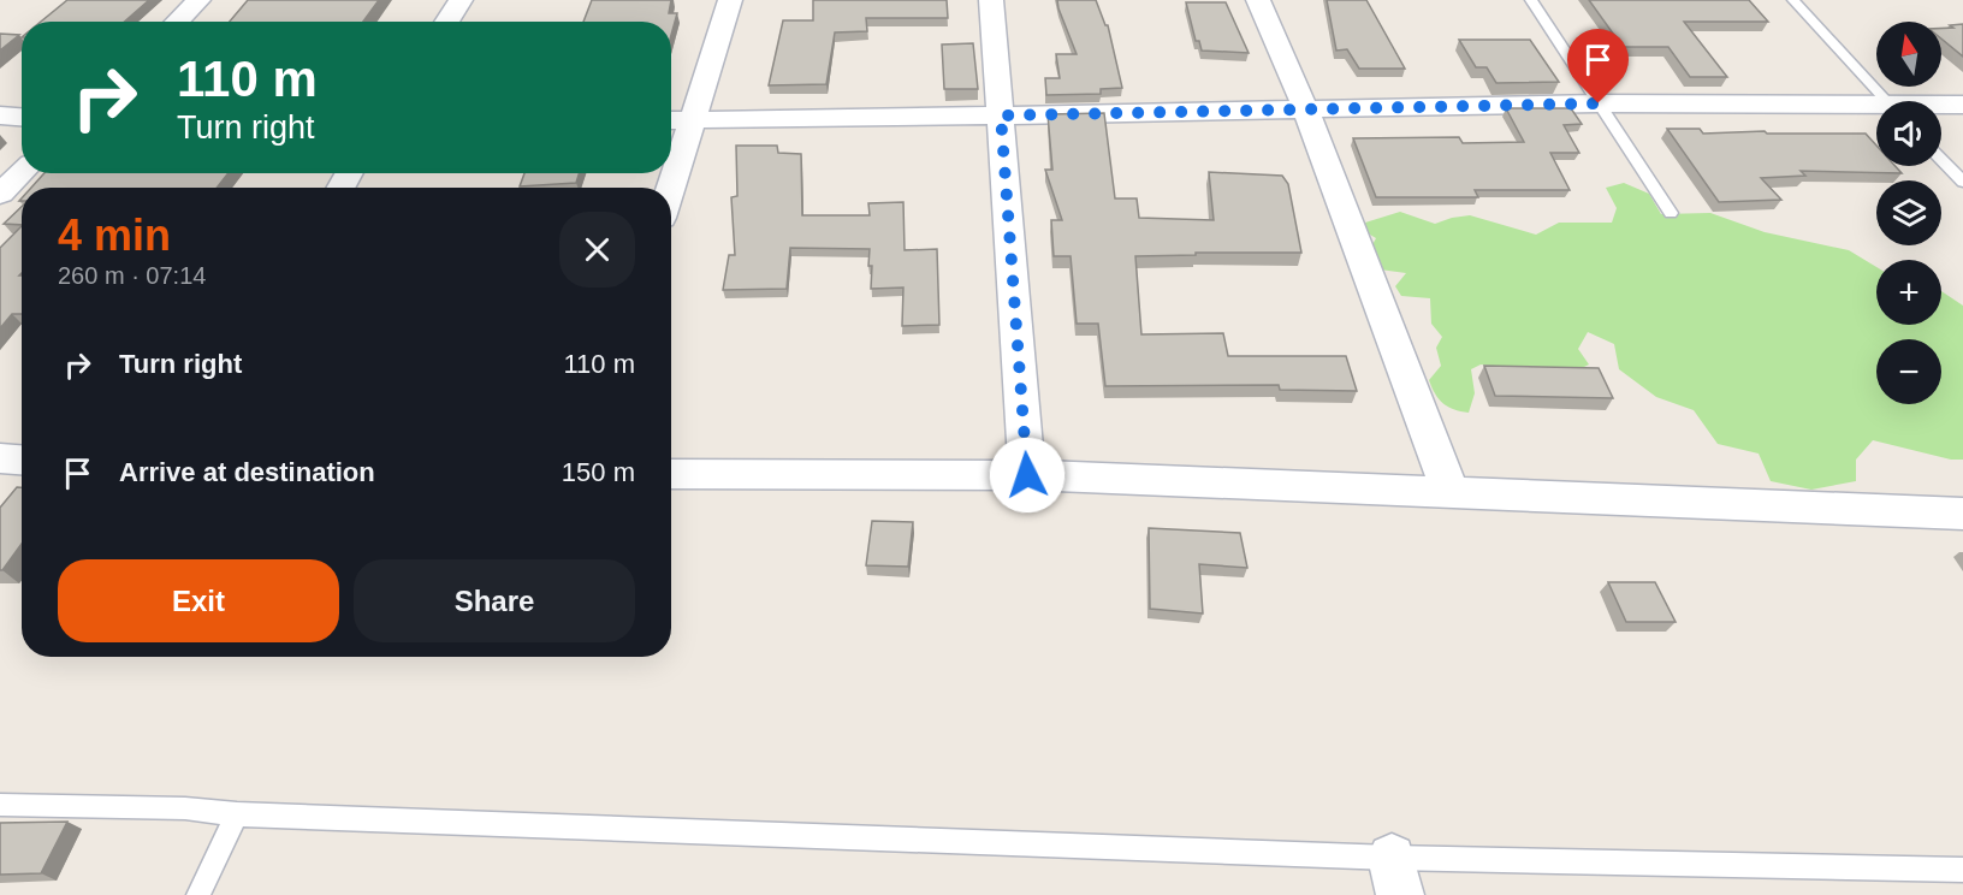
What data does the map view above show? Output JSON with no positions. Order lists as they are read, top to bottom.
{
  "north": "top",
  "page": {
    "map_buttons": ["+", "−"],
    "turn": ["110 m", "Turn right"],
    "heading": ["4 min", "260 m · 07:14"],
    "list": [
      {
        "name": "Turn right",
        "value": "110 m"
      },
      {
        "name": "Arrive at destination",
        "value": "150 m"
      }
    ],
    "buttons": ["Exit", "Share"]
  }
}
